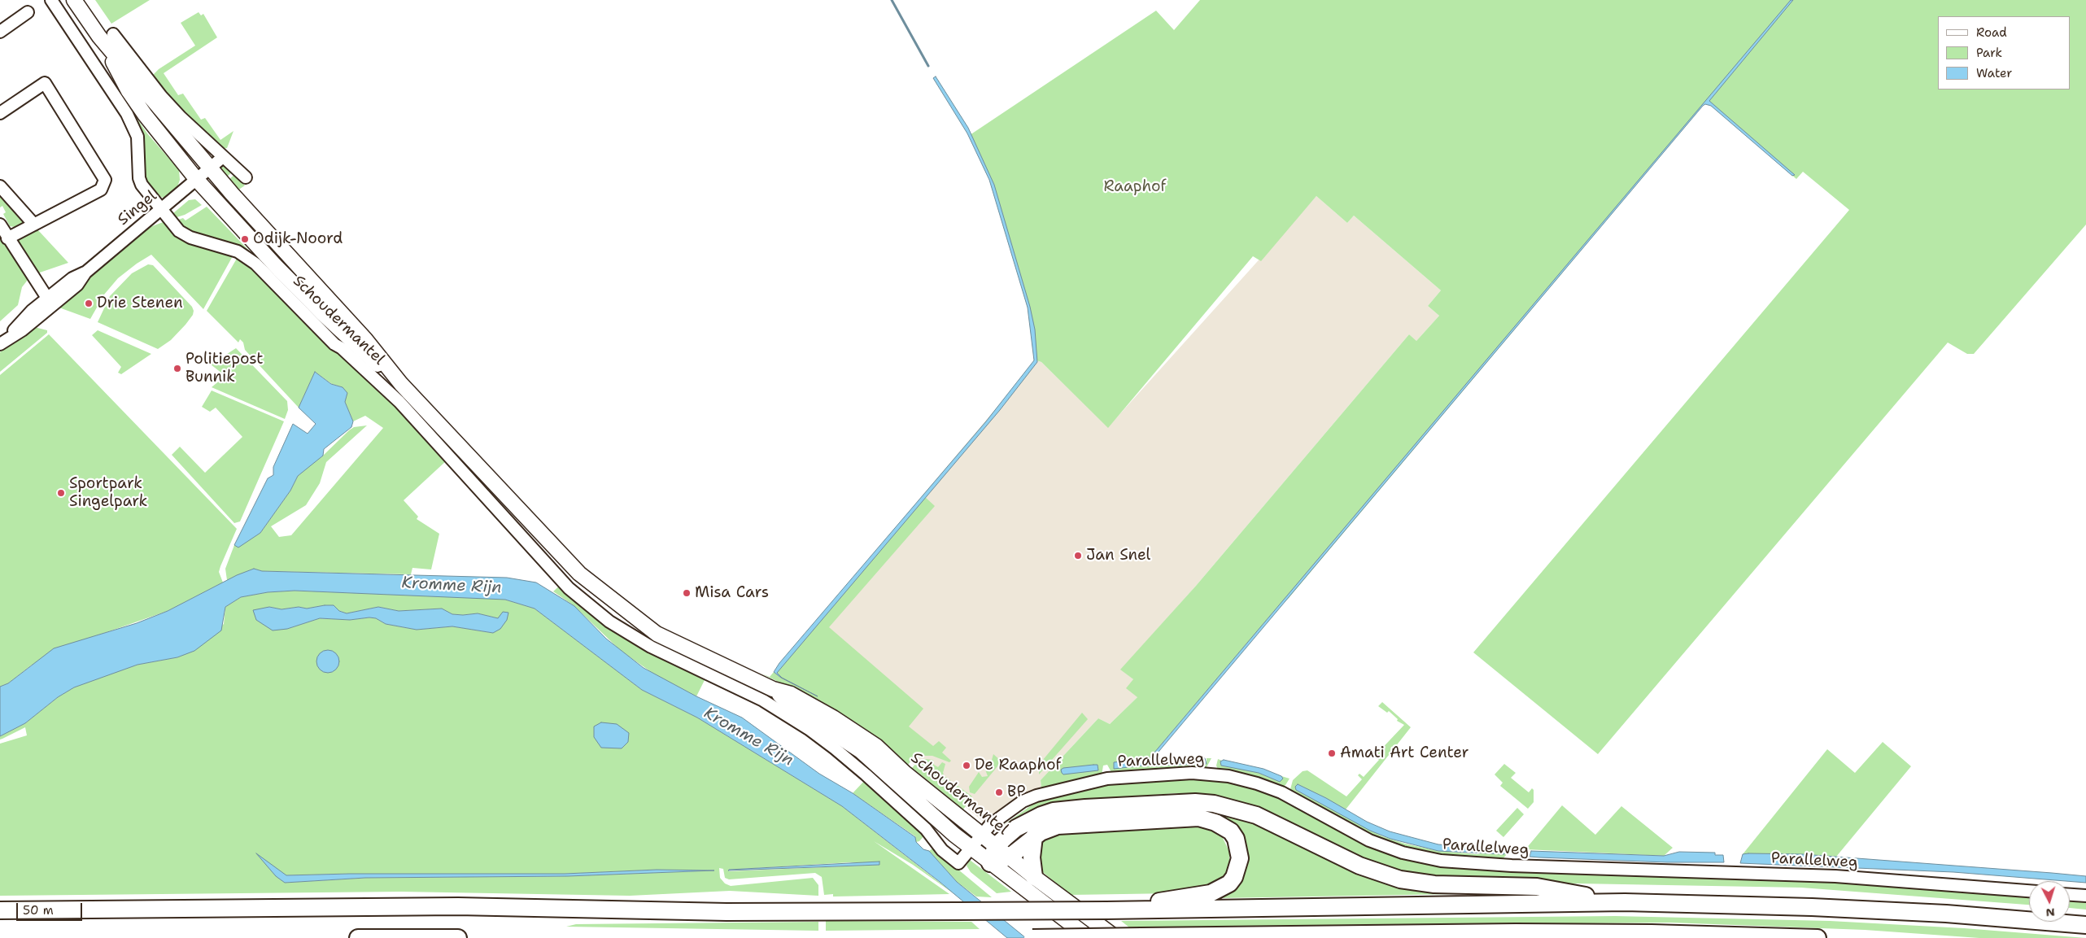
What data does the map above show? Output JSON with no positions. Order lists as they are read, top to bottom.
{
  "streets": {
    "main road": ["Schoudermantel"],
    "street": ["Singel", "Parallelweg"]
  },
  "crossings": [
    ["Singel", "Schoudermantel"],
    ["Schoudermantel", "Parallelweg"]
  ],
  "water": ["Kromme Rijn"],
  "parks": ["Raaphof"],
  "places": [
    "Odijk-Noord",
    "Drie Stenen",
    "Politiepost Bunnik",
    "Sportpark Singelpark",
    "Jan Snel",
    "Misa Cars",
    "Amati Art Center",
    "De Raaphof",
    "BP"
  ],
  "legend": ["Road", "Park", "Water"],
  "scale_bar": "50 m",
  "north": "bottom"
}
